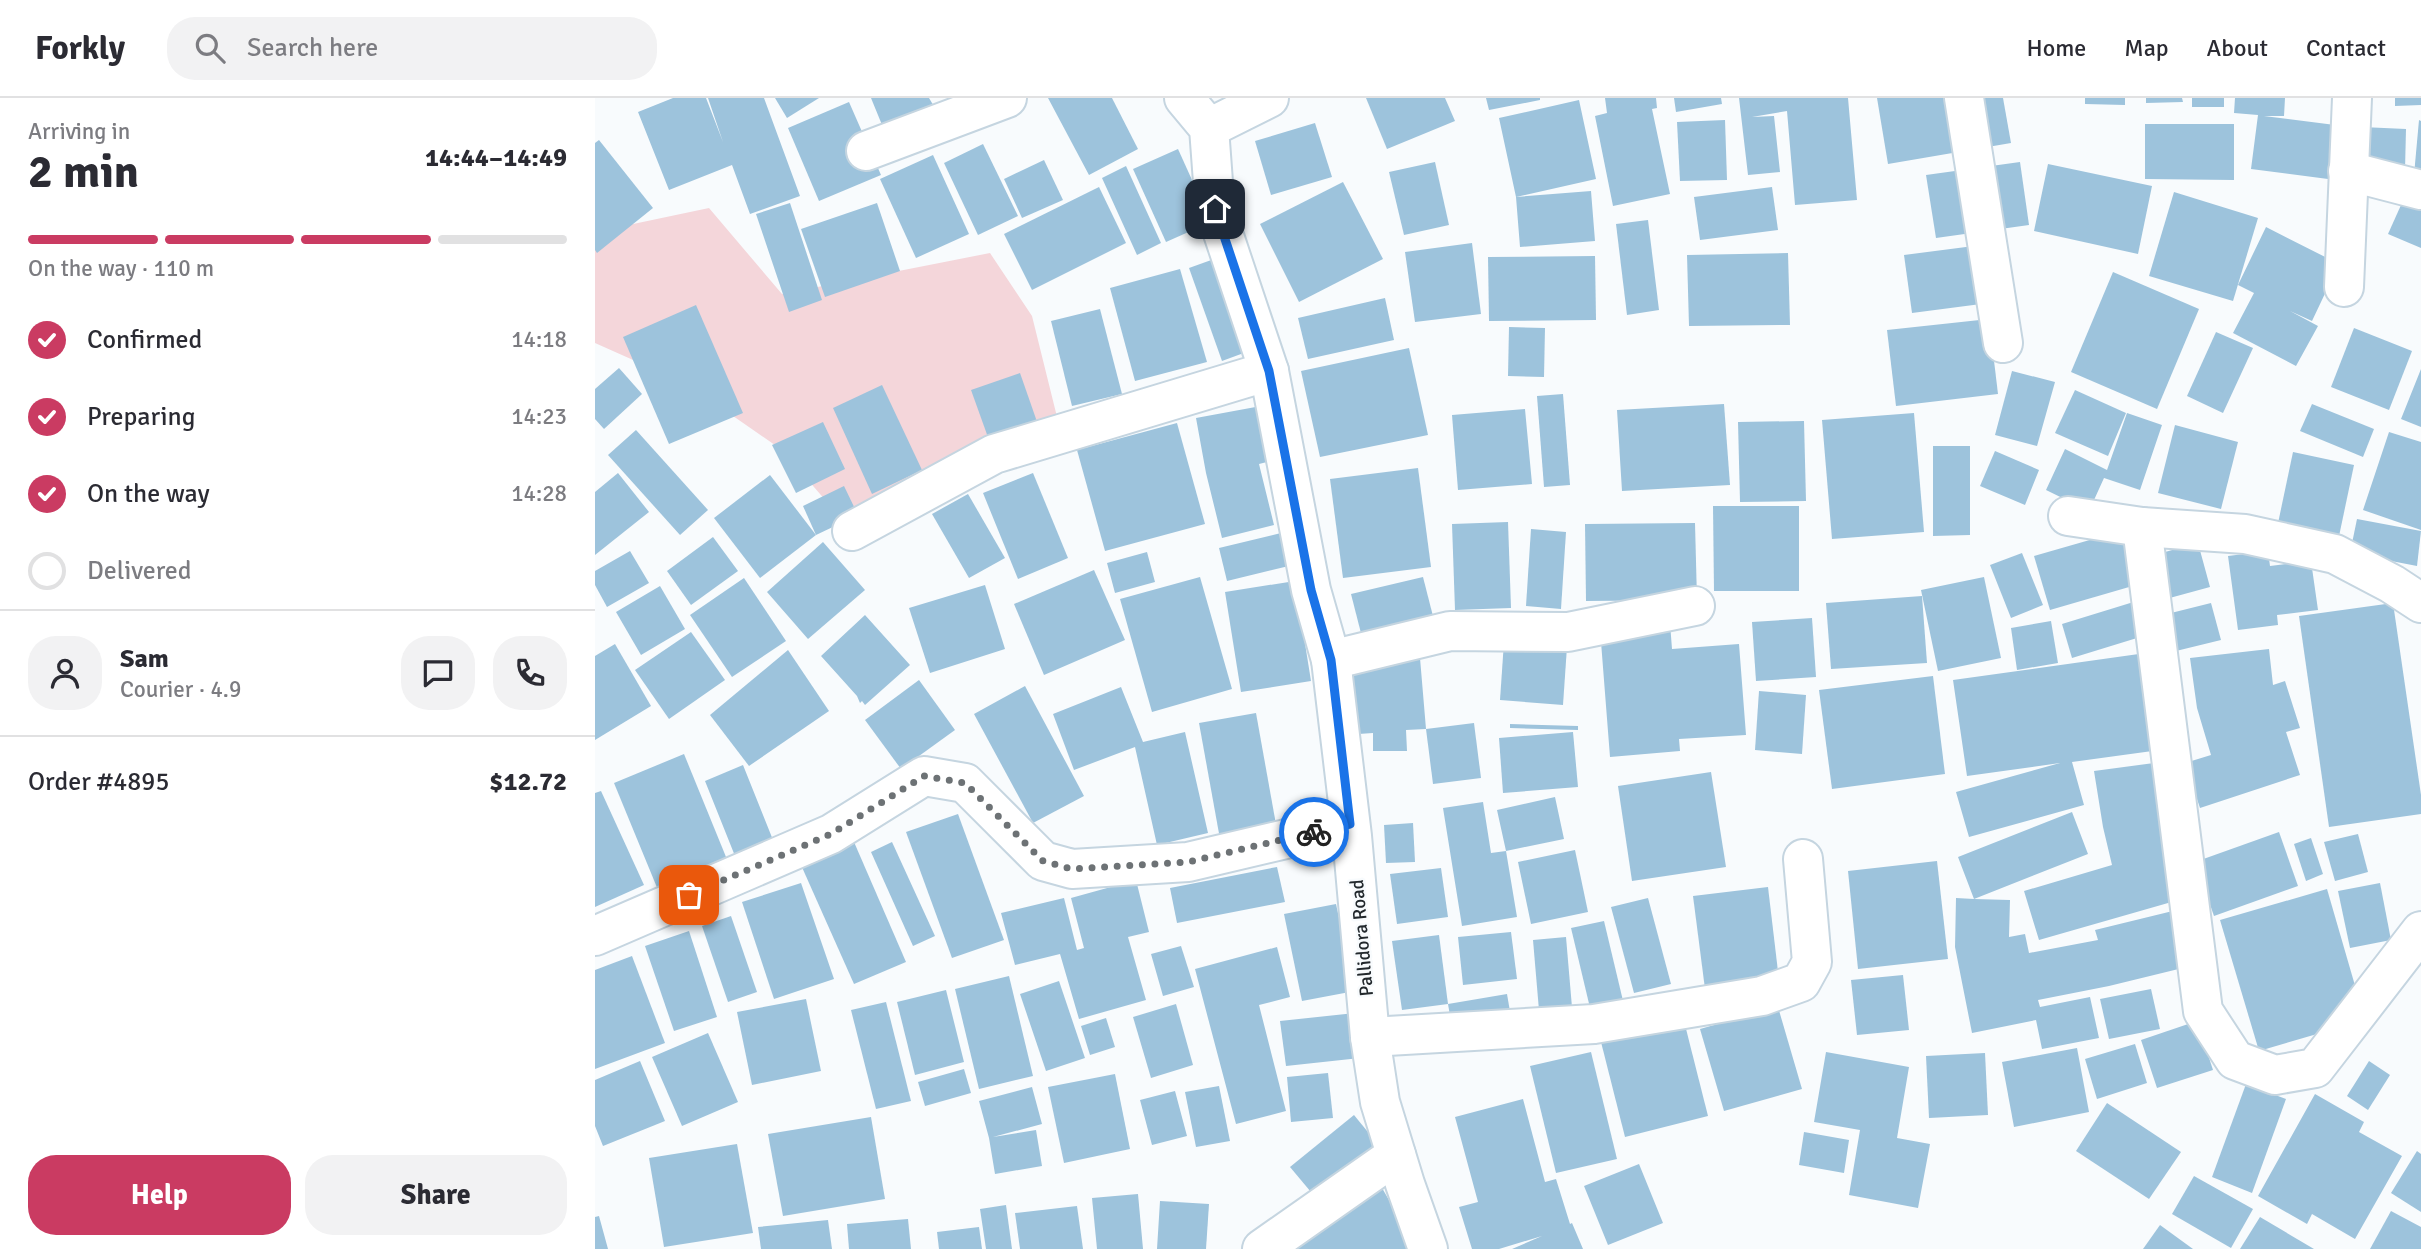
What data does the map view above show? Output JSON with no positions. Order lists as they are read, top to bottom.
{
  "streets": {
    "street": ["Pallidora Road"]
  },
  "page": {
    "header": "Forkly",
    "search": "Search here",
    "nav": [
      "Home",
      "Map",
      "About",
      "Contact"
    ],
    "heading": ["2 min", "Arriving in", "14:44–14:49"],
    "panel": [
      "Sam",
      "Courier · 4.9",
      "Order #4895",
      "$12.72"
    ],
    "bar": "On the way · 110 m",
    "list": [
      ["Confirmed", "14:18"],
      ["Preparing", "14:23"],
      ["On the way", "14:28"],
      "Delivered"
    ],
    "buttons": ["Help", "Share"]
  }
}
